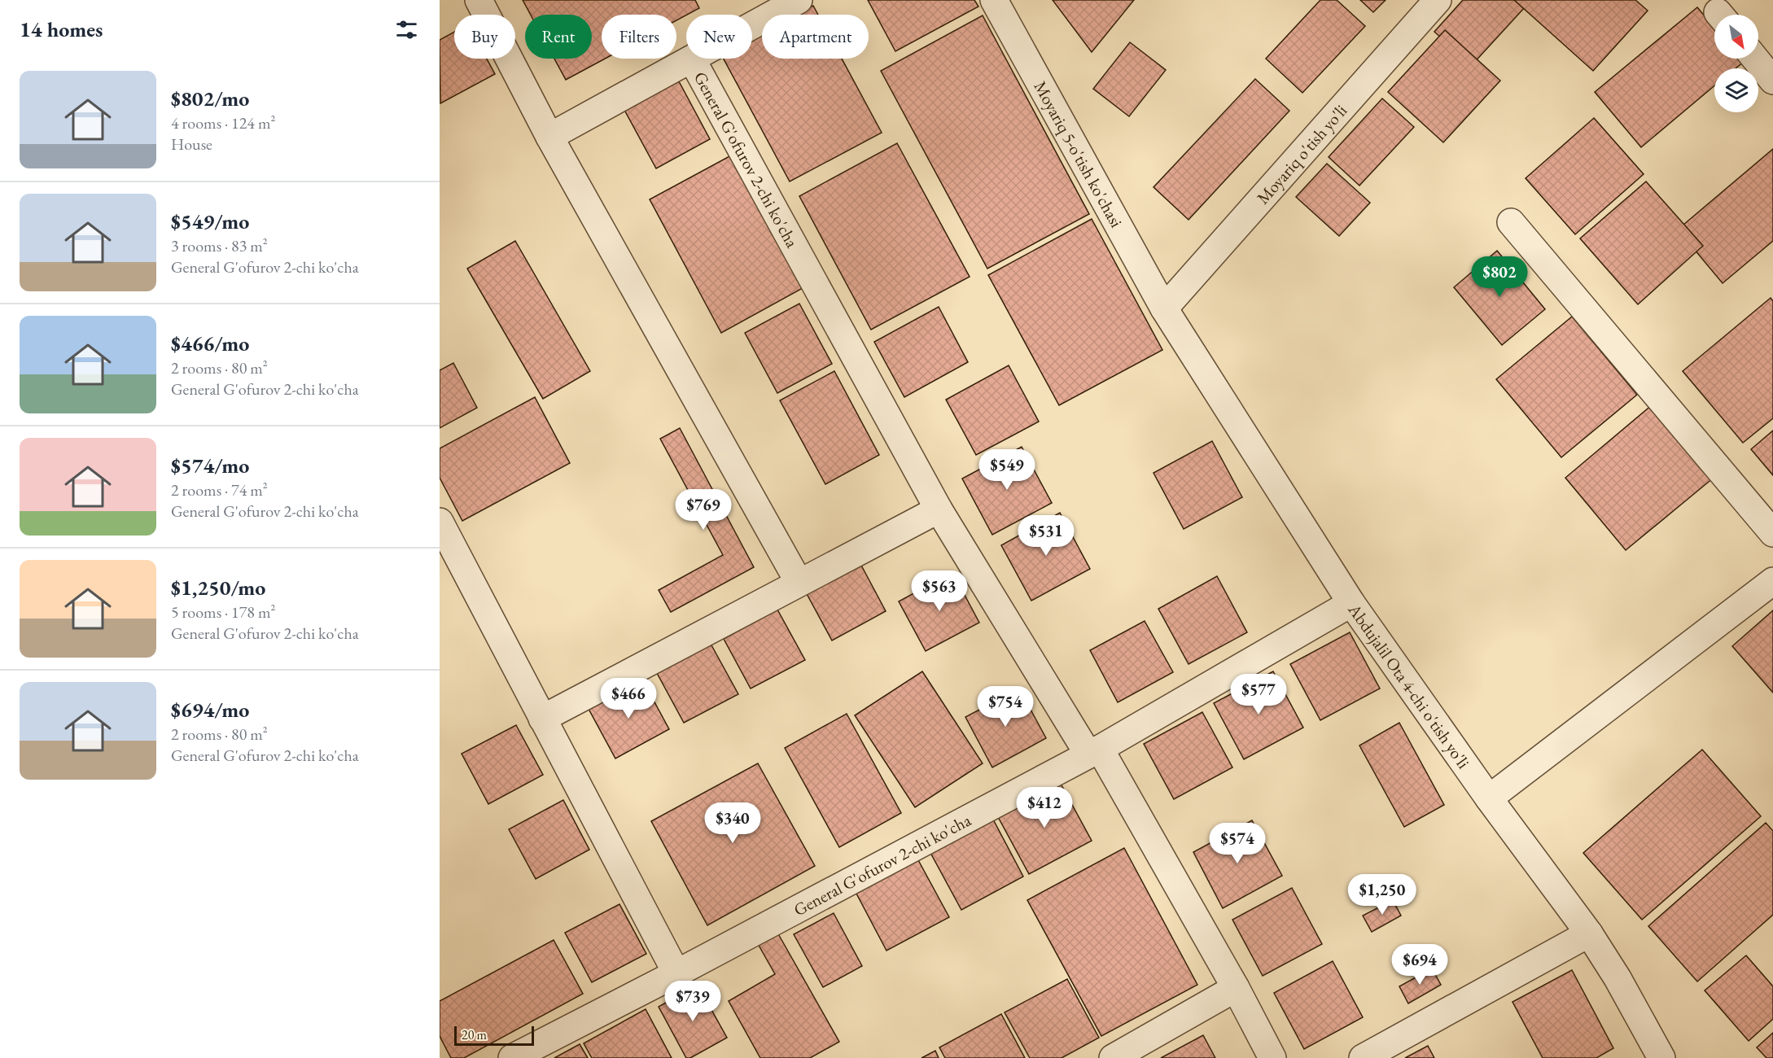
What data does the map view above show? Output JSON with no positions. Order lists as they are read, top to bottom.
{
  "streets": {
    "street": [
      "Moyariq 5-o'tish ko'chasi",
      "Moyariq o'tish yo'li",
      "General G'ofurov 2-chi ko'cha",
      "Abdujalil Ota 4-chi o'tish yo'li"
    ]
  },
  "crossings": [
    ["Moyariq 5-o'tish ko'chasi", "Moyariq o'tish yo'li"],
    ["Moyariq 5-o'tish ko'chasi", "Abdujalil Ota 4-chi o'tish yo'li"],
    ["Moyariq o'tish yo'li", "Abdujalil Ota 4-chi o'tish yo'li"],
    ["General G'ofurov 2-chi ko'cha", "Abdujalil Ota 4-chi o'tish yo'li"]
  ],
  "scale_bar": "20 m",
  "north": "bottom right",
  "page": {
    "heading": "14 homes",
    "chip": [
      "Buy",
      "Rent",
      "Filters",
      "New",
      "Apartment"
    ],
    "list": [
      {
        "name": "$802/mo",
        "note": "4 rooms · 124 m² · House"
      },
      {
        "name": "$549/mo",
        "note": "3 rooms · 83 m² · General G'ofurov 2-chi ko'cha"
      },
      {
        "name": "$466/mo",
        "note": "2 rooms · 80 m² · General G'ofurov 2-chi ko'cha"
      },
      {
        "name": "$574/mo",
        "note": "2 rooms · 74 m² · General G'ofurov 2-chi ko'cha"
      },
      {
        "name": "$1,250/mo",
        "note": "5 rooms · 178 m² · General G'ofurov 2-chi ko'cha"
      },
      {
        "name": "$694/mo",
        "note": "2 rooms · 80 m² · General G'ofurov 2-chi ko'cha"
      }
    ],
    "price": [
      "$802",
      "$549",
      "$769",
      "$531",
      "$563",
      "$577",
      "$466",
      "$754",
      "$412",
      "$340",
      "$574",
      "$1,250",
      "$694",
      "$739"
    ],
    "scale": "20 m"
  }
}
